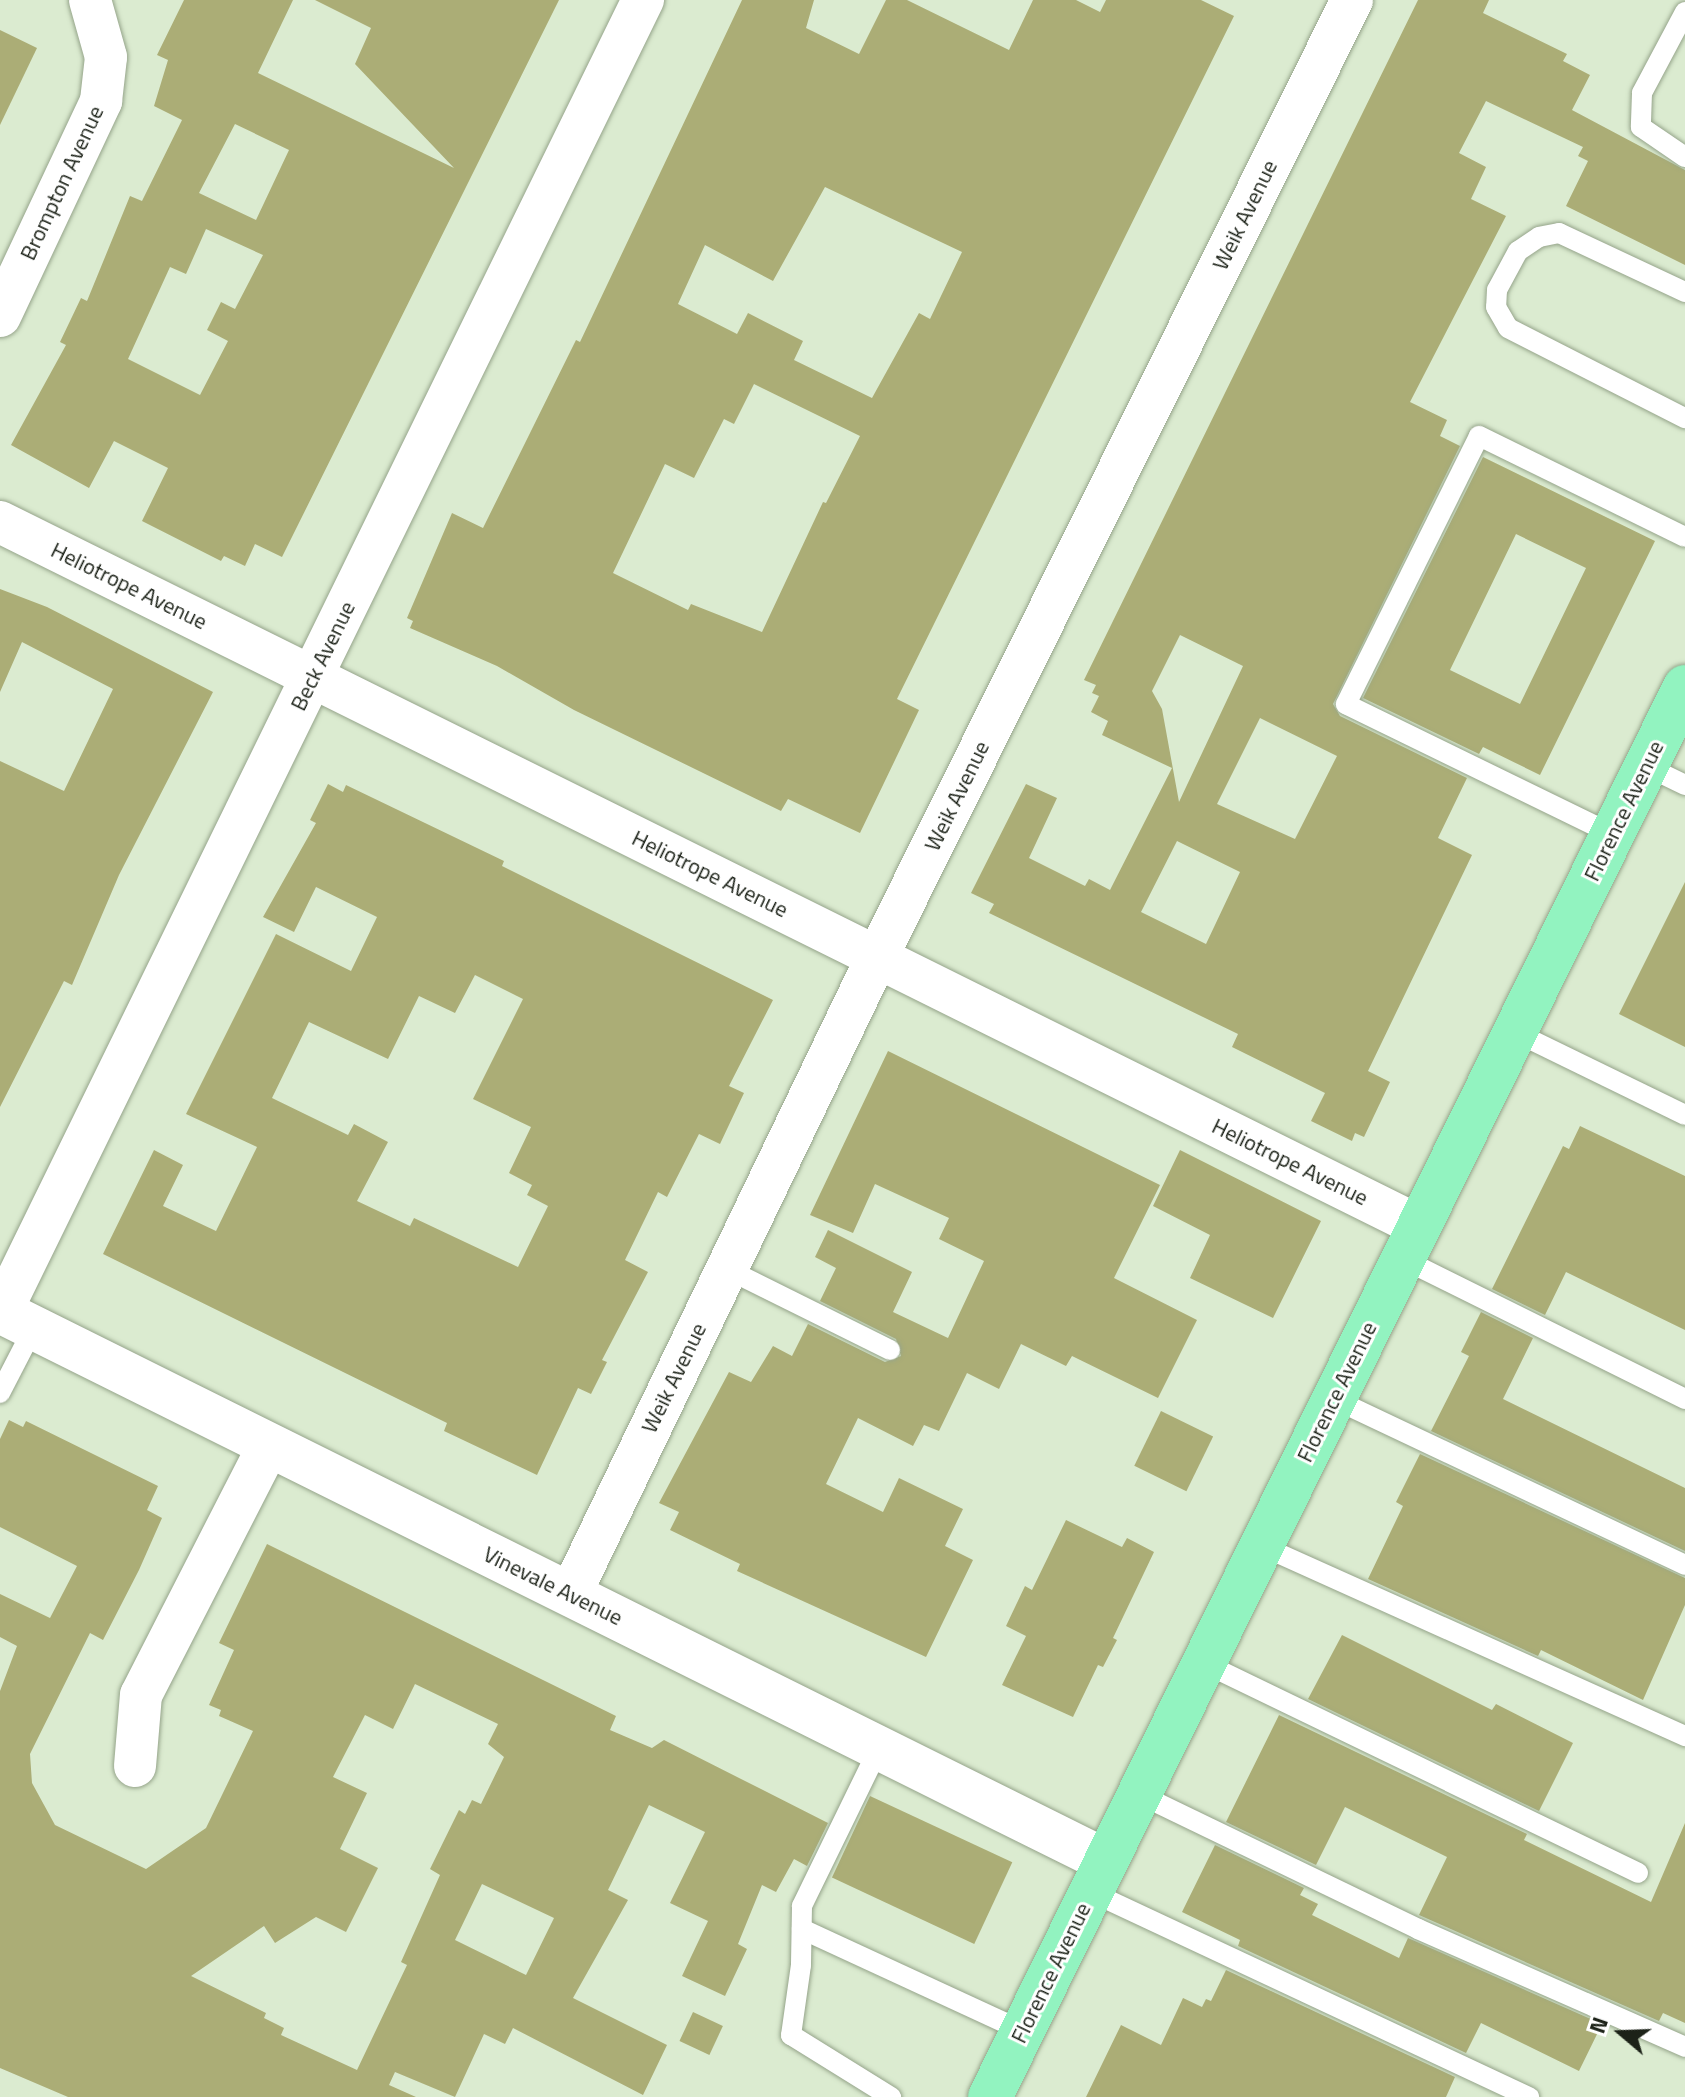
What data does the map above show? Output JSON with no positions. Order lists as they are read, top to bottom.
{
  "streets": {
    "main road": ["Florence Avenue"],
    "street": [
      "Brompton Avenue",
      "Weik Avenue",
      "Heliotrope Avenue",
      "Beck Avenue",
      "Vinevale Avenue"
    ]
  },
  "crossings": [
    ["Weik Avenue", "Heliotrope Avenue"],
    ["Weik Avenue", "Vinevale Avenue"],
    ["Heliotrope Avenue", "Beck Avenue"],
    ["Heliotrope Avenue", "Florence Avenue"],
    ["Beck Avenue", "Vinevale Avenue"],
    ["Florence Avenue", "Vinevale Avenue"]
  ],
  "north": "left"
}
